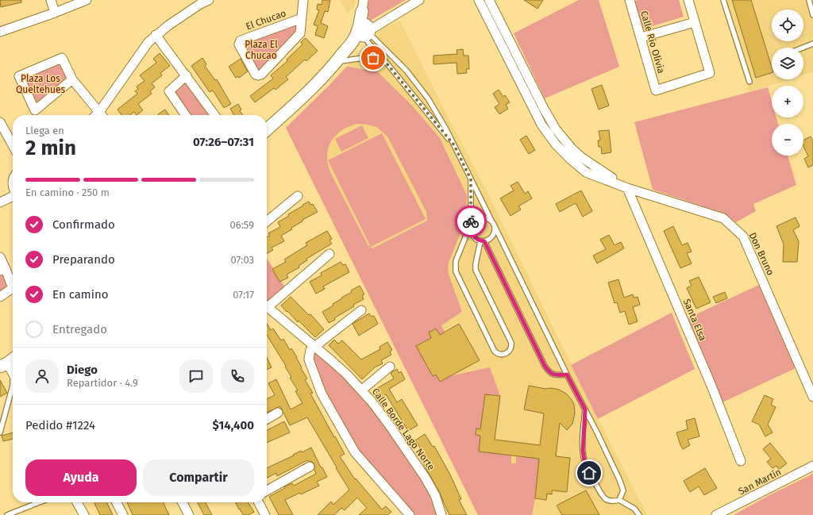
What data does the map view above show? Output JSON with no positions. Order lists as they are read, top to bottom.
{
  "streets": {
    "street": [
      "El Chucao",
      "Calle Río Olivia",
      "Don Bruno",
      "Santa Elsa",
      "Calle Borde Lago Norte",
      "San Martín"
    ]
  },
  "crossings": [
    ["Don Bruno", "Santa Elsa"]
  ],
  "parks": ["Plaza El Chucao", "Plaza Los Queltehues"],
  "page": {
    "map_buttons": ["+", "−"],
    "heading": ["2 min", "Llega en", "07:26–07:31"],
    "panel": [
      "Diego",
      "Repartidor · 4.9",
      "Pedido #1224",
      "$14,400"
    ],
    "bar": "En camino · 250 m",
    "list": [
      ["Confirmado", "06:59"],
      ["Preparando", "07:03"],
      ["En camino", "07:17"],
      "Entregado"
    ],
    "buttons": ["Ayuda", "Compartir"]
  }
}
